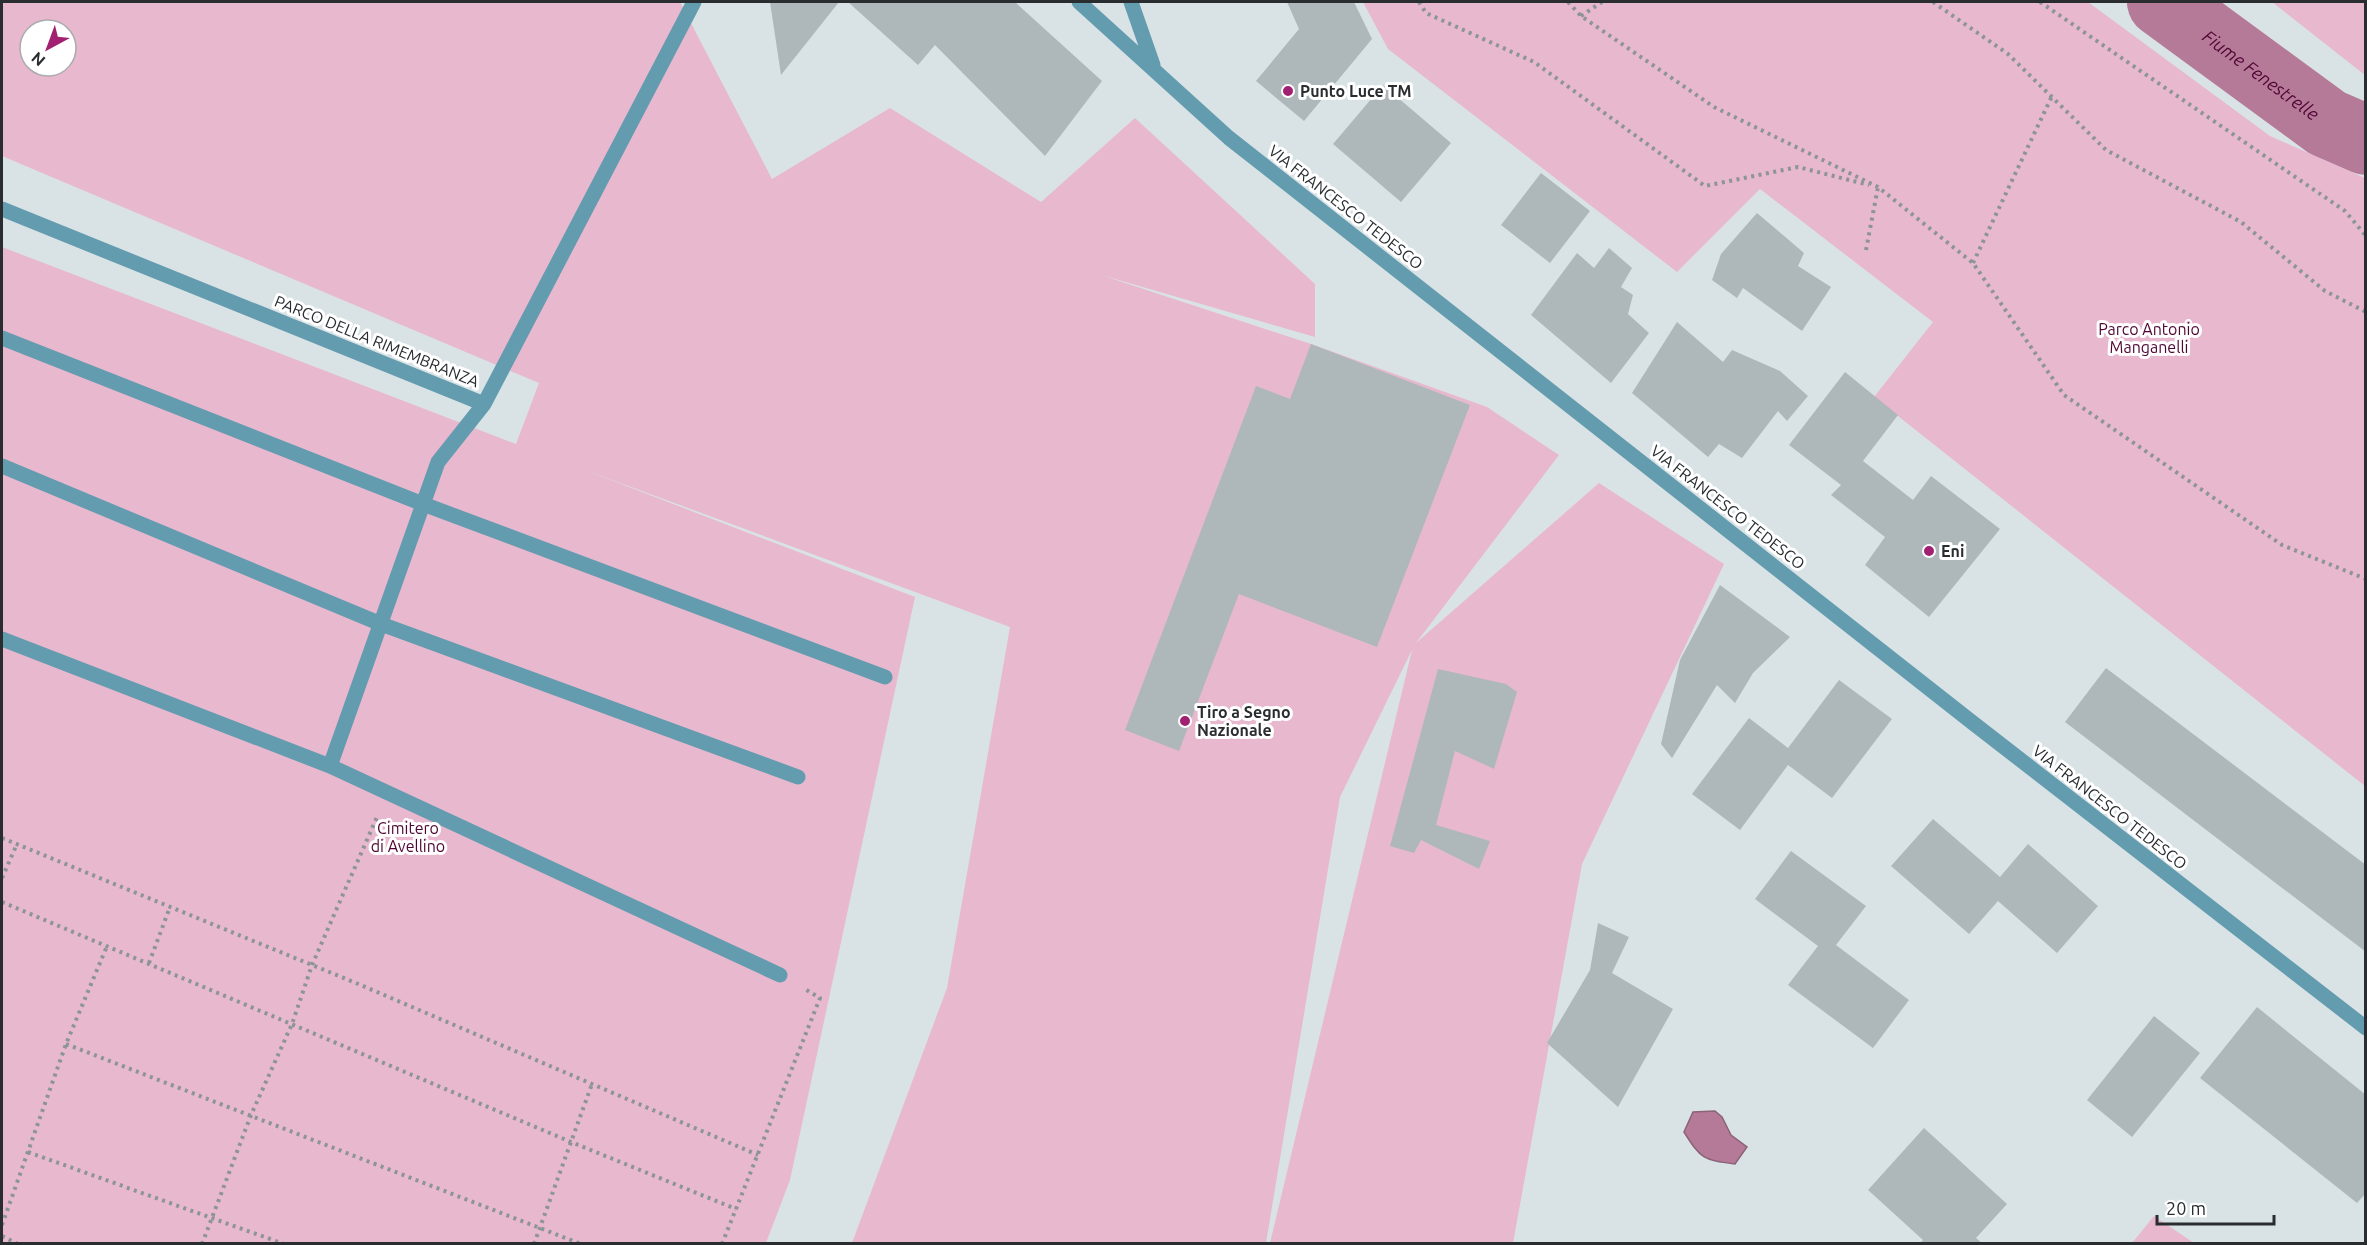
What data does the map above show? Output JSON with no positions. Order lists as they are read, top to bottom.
{
  "streets": {
    "street": ["VIA FRANCESCO TEDESCO", "PARCO DELLA RIMEMBRANZA"]
  },
  "water": ["Fiume Fenestrelle"],
  "parks": ["Parco Antonio Manganelli", "Cimitero di Avellino"],
  "places": ["Punto Luce TM", "Eni", "Tiro a Segno Nazionale"],
  "scale_bar": "20 m",
  "north": "bottom left"
}
